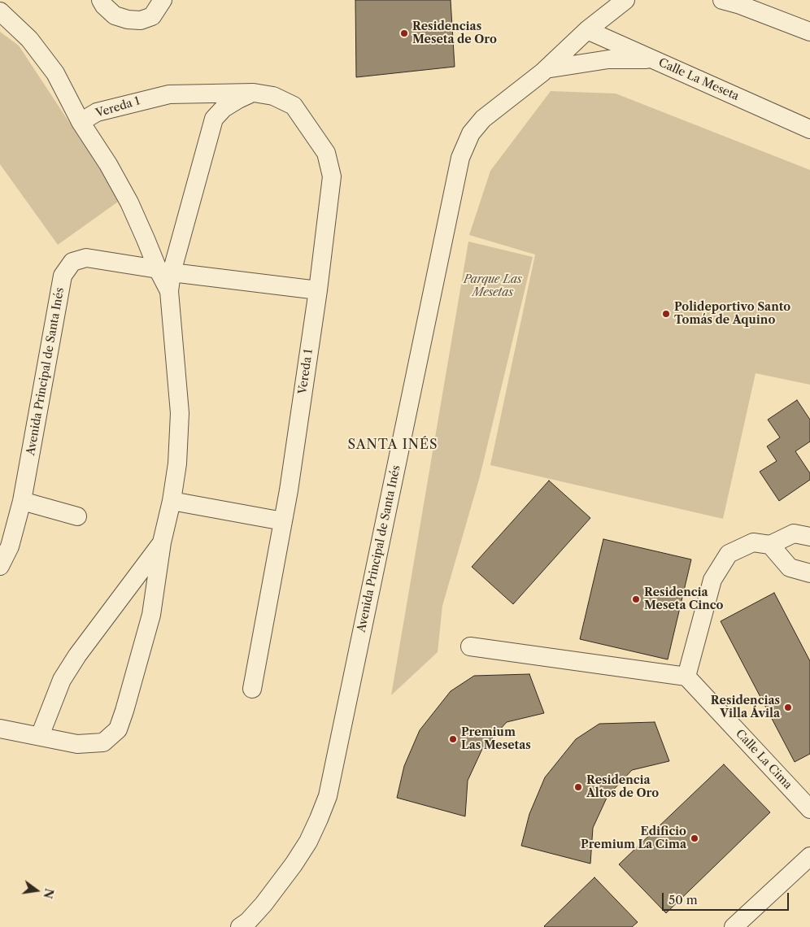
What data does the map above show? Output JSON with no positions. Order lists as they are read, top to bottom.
{
  "streets": {
    "street": [
      "Calle La Meseta",
      "Vereda 1",
      "Avenida Principal de Santa Inés",
      "Calle La Cima"
    ]
  },
  "crossings": [
    ["Calle La Meseta", "Avenida Principal de Santa Inés"],
    ["Vereda 1", "Avenida Principal de Santa Inés"]
  ],
  "districts": ["SANTA INÉS"],
  "parks": ["Parque Las Mesetas"],
  "places": [
    "Residencias Meseta de Oro",
    "Polideportivo Santo Tomás de Aquino",
    "Residencia Meseta Cinco",
    "Residencias Villa Ávila",
    "Premium Las Mesetas",
    "Residencia Altos de Oro",
    "Edificio Premium La Cima"
  ],
  "scale_bar": "50 m",
  "north": "right"
}
